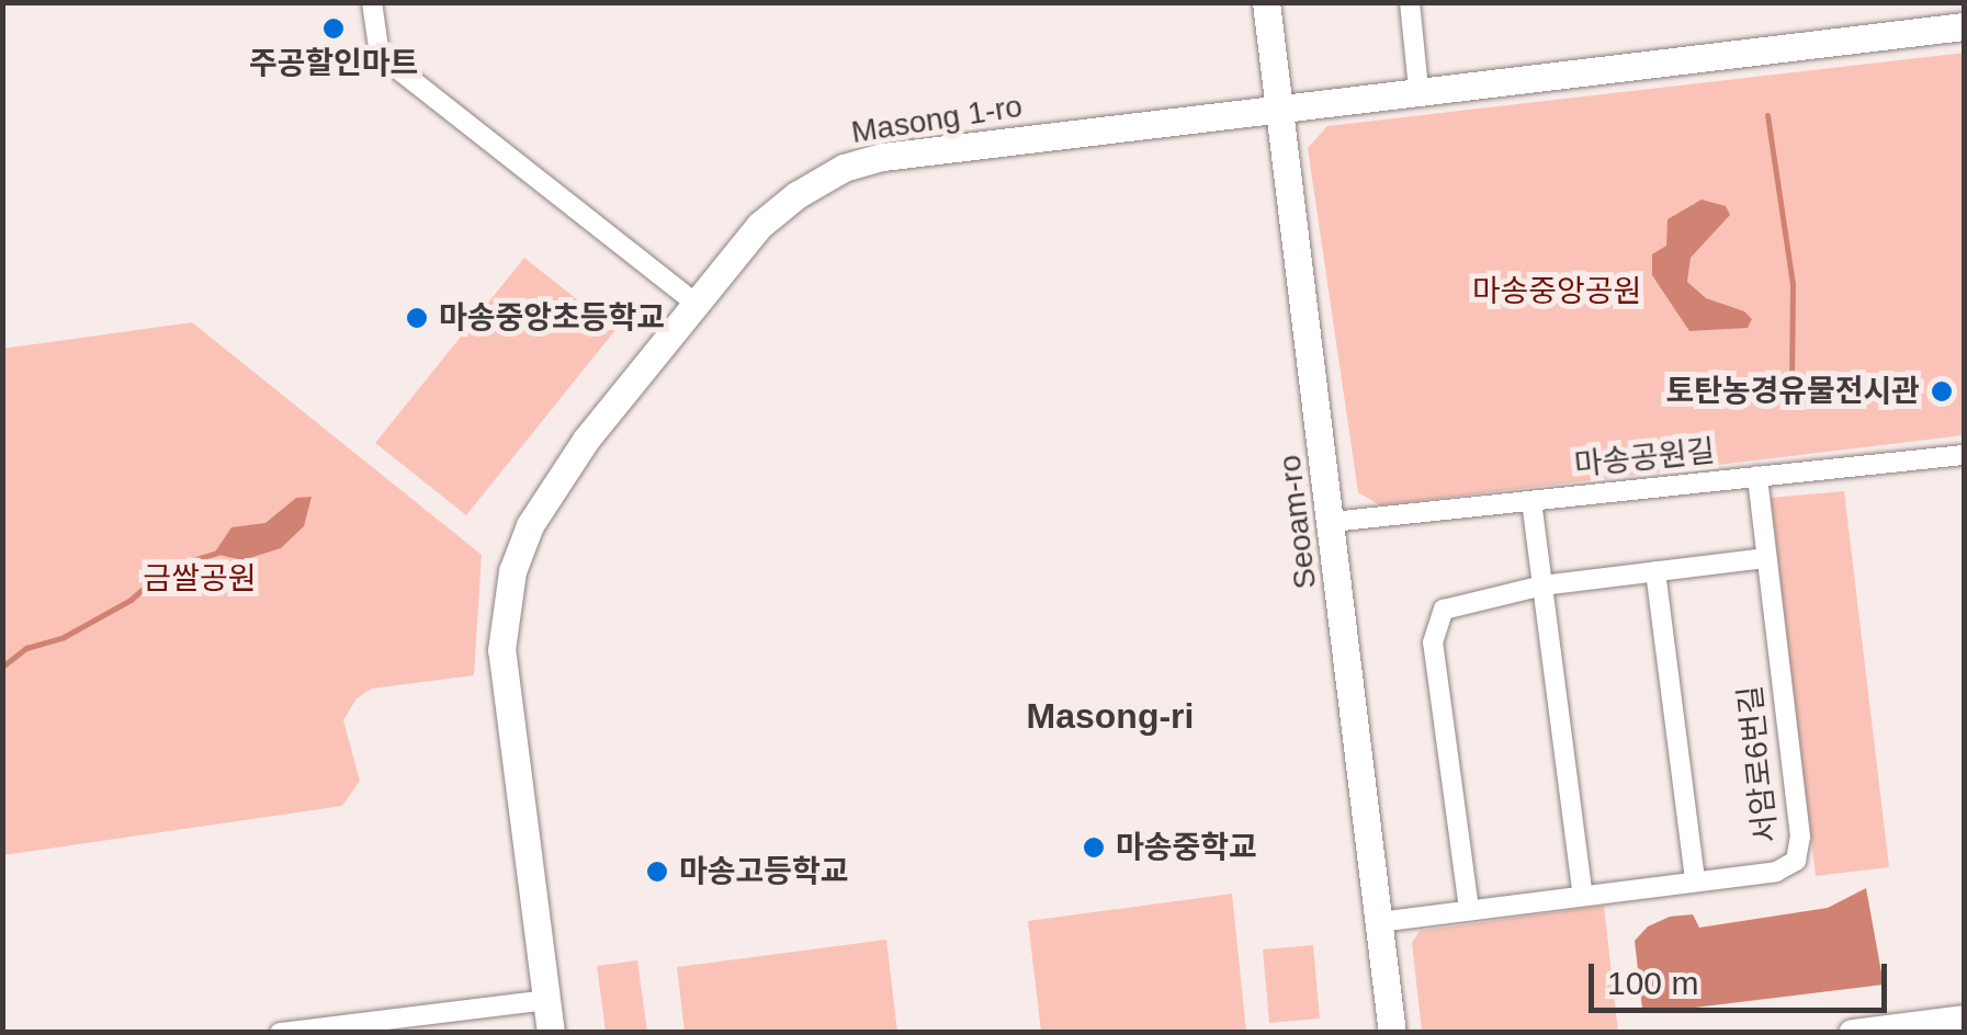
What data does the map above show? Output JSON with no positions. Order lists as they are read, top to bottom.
{
  "streets": {
    "street": [
      "Masong 1-ro",
      "마송공원길",
      "Seoam-ro",
      "서암로6번길"
    ]
  },
  "crossings": [
    ["Masong 1-ro", "Seoam-ro"],
    ["마송공원길", "Seoam-ro"],
    ["마송공원길", "서암로6번길"],
    ["Seoam-ro", "서암로6번길"]
  ],
  "districts": ["Masong-ri"],
  "parks": ["마송중앙공원", "금쌀공원"],
  "places": [
    "주공할인마트",
    "마송중앙초등학교",
    "토탄농경유물전시관",
    "마송중학교",
    "마송고등학교"
  ],
  "scale_bar": "100 m"
}
